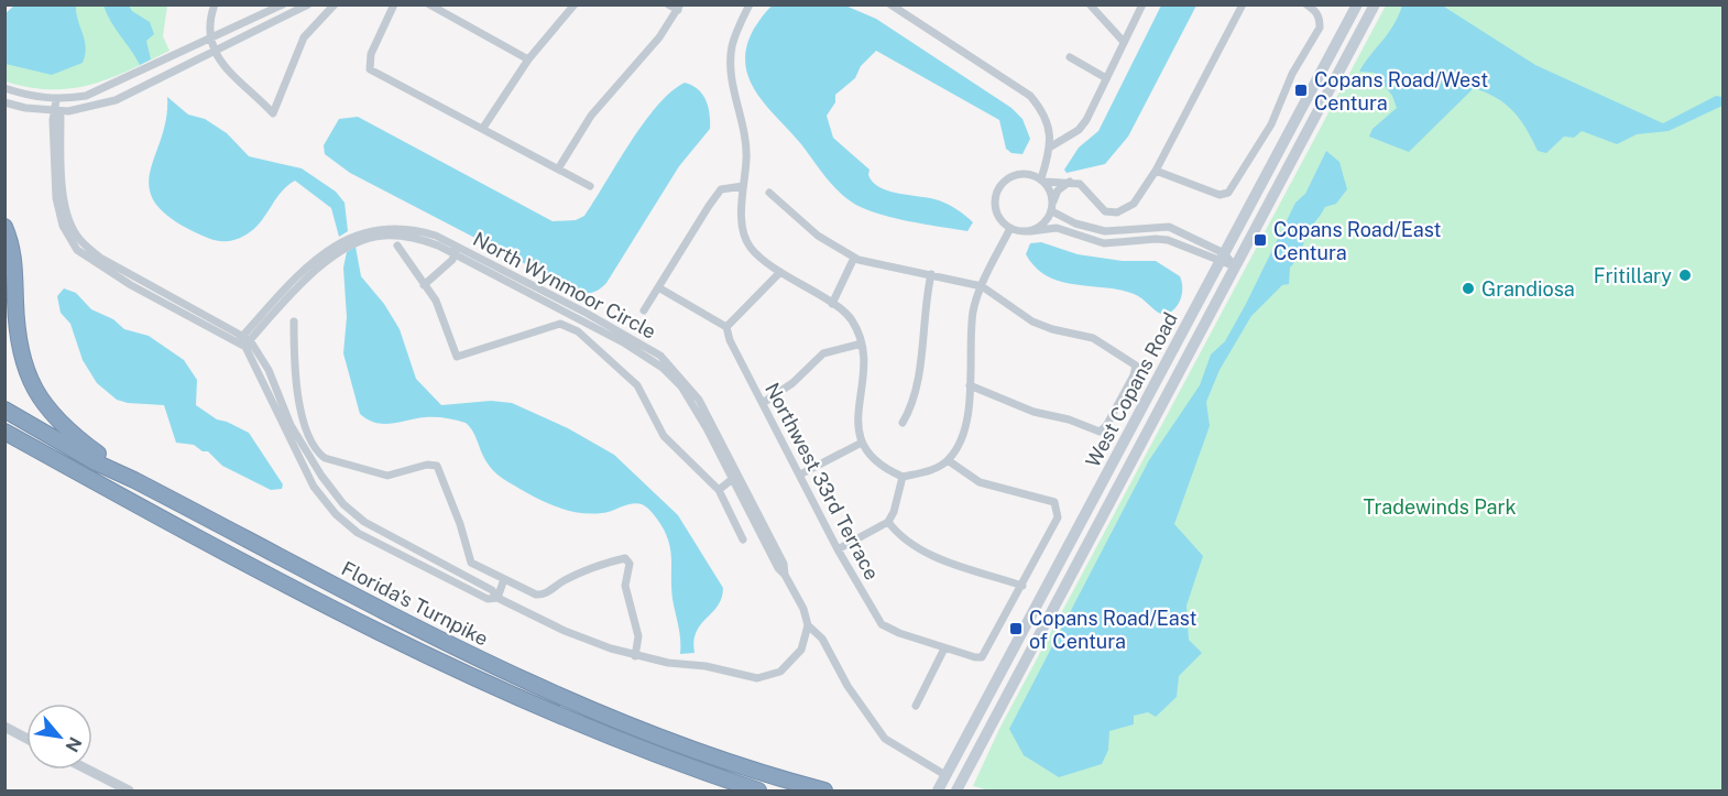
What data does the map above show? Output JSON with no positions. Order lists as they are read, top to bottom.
{
  "streets": {
    "highway": ["Florida's Turnpike"],
    "main road": ["West Copans Road"],
    "street": ["North Wynmoor Circle", "Northwest 33rd Terrace"]
  },
  "crossings": [
    ["North Wynmoor Circle", "West Copans Road"]
  ],
  "parks": ["Tradewinds Park"],
  "places": {
    "transit": ["Copans Road/West Centura", "Copans Road/East Centura", "Copans Road/East of Centura"],
    "other": ["Fritillary", "Grandiosa"]
  },
  "north": "bottom right"
}
